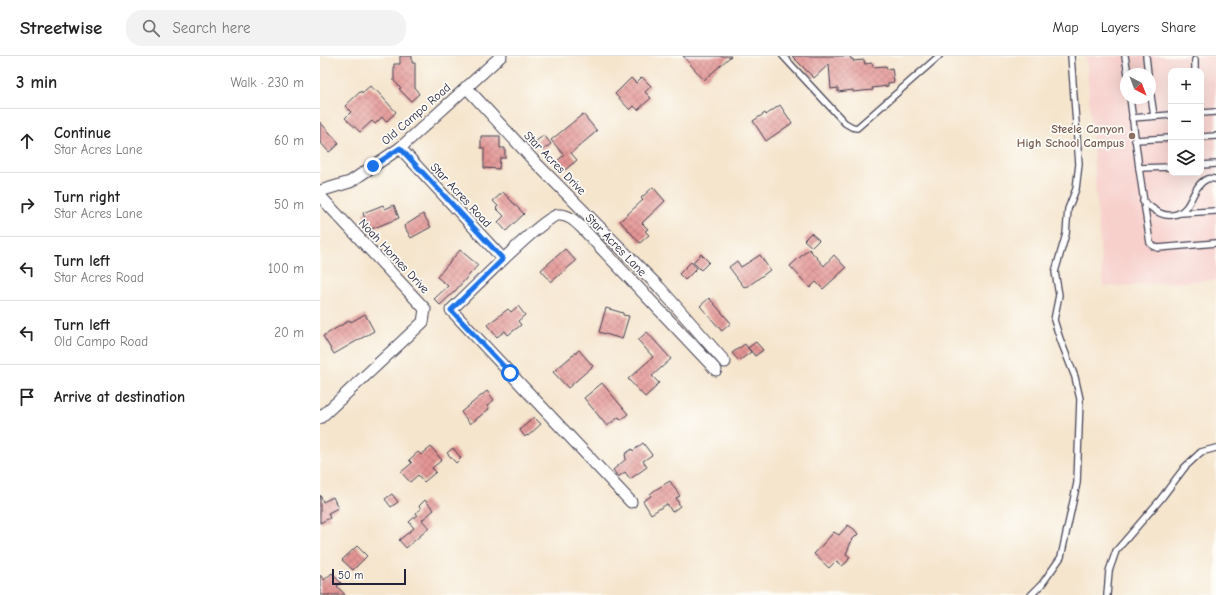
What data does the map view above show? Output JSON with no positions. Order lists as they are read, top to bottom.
{
  "streets": {
    "street": [
      "Old Campo Road",
      "Star Acres Drive",
      "Star Acres Road",
      "Star Acres Lane",
      "Noah Homes Drive"
    ]
  },
  "crossings": [
    ["Old Campo Road", "Star Acres Drive"],
    ["Old Campo Road", "Star Acres Road"],
    ["Star Acres Road", "Star Acres Lane"]
  ],
  "places": ["Steele Canyon High School Campus"],
  "scale_bar": "50 m",
  "north": "bottom right",
  "page": {
    "header": "Streetwise",
    "search": "Search here",
    "nav": ["Map", "Layers", "Share"],
    "heading": ["3 min", "Walk · 230 m"],
    "map_buttons": ["+", "−"],
    "list": [
      ["Continue", "Star Acres Lane", "60 m"],
      ["Turn right", "Star Acres Lane", "50 m"],
      ["Turn left", "Star Acres Road", "100 m"],
      ["Turn left", "Old Campo Road", "20 m"],
      "Arrive at destination"
    ],
    "scale": "50 m"
  }
}
